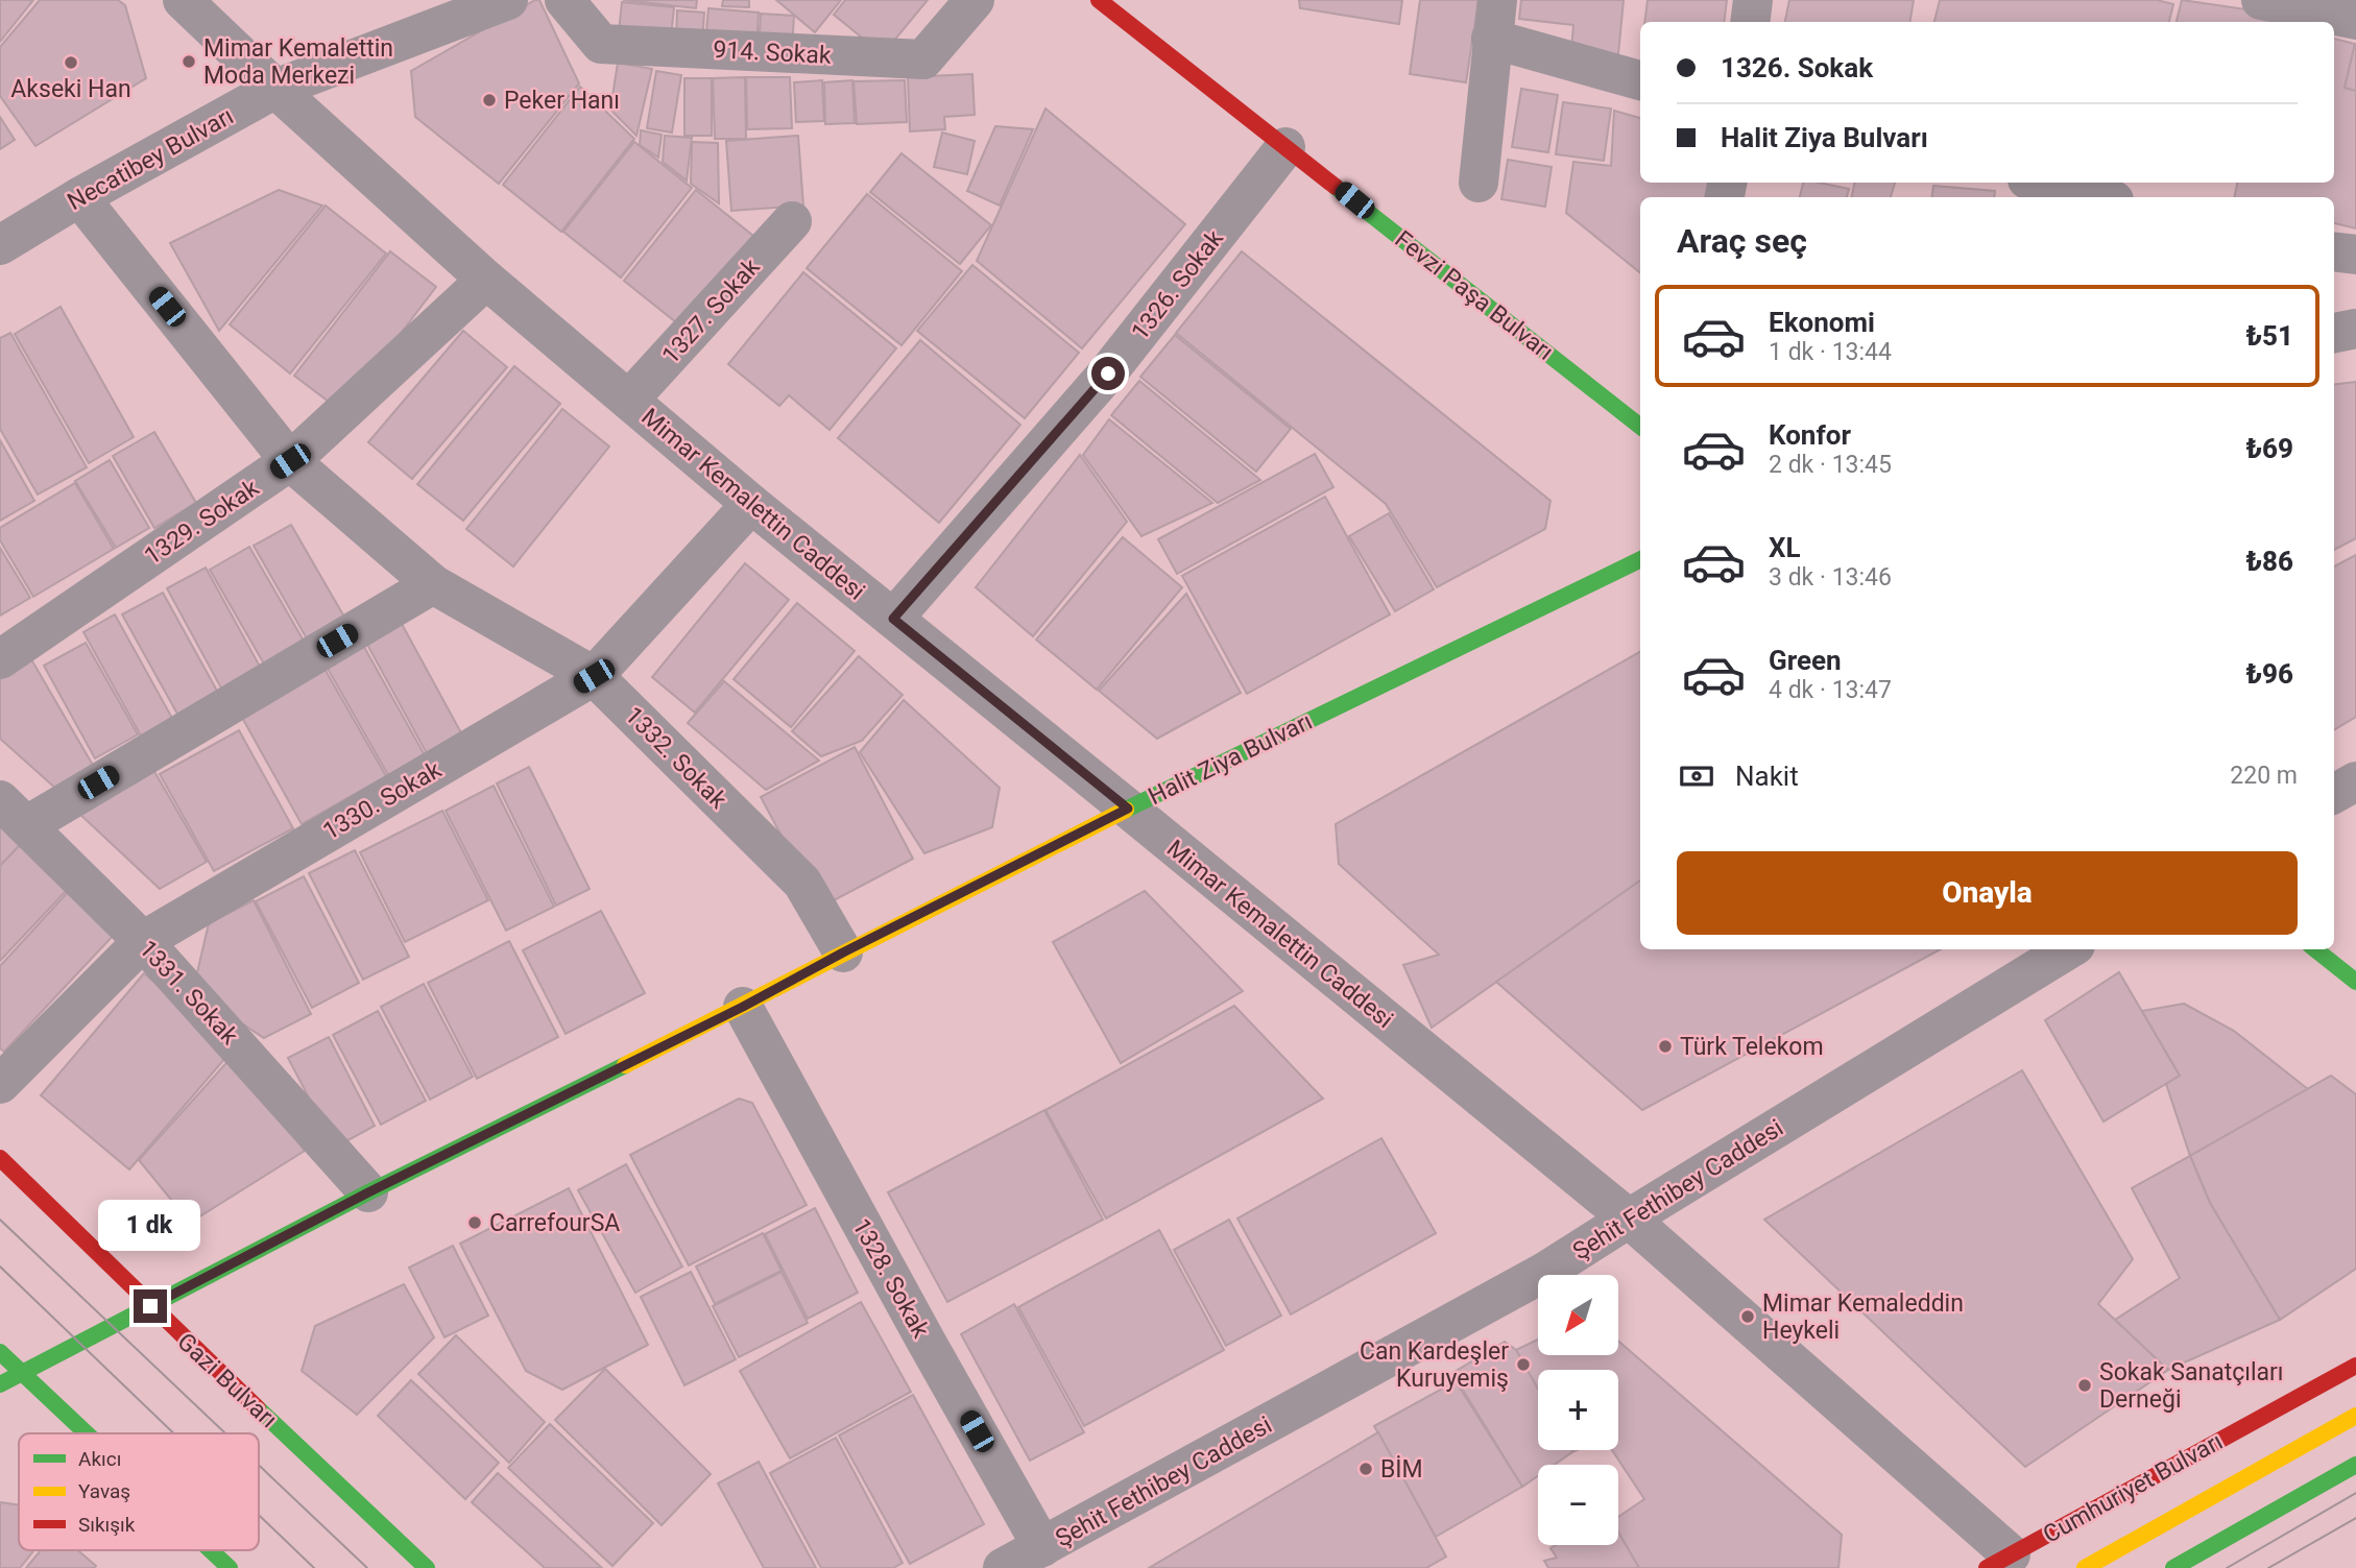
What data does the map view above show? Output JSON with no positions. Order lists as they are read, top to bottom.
{
  "streets": {
    "main road": [
      "Fevzi Paşa Bulvarı",
      "Halit Ziya Bulvarı",
      "Gazi Bulvarı",
      "Cumhuriyet Bulvarı"
    ],
    "street": [
      "914. Sokak",
      "Necatibey Bulvarı",
      "1326. Sokak",
      "1327. Sokak",
      "Mimar Kemalettin Caddesi",
      "1329. Sokak",
      "1332. Sokak",
      "1330. Sokak",
      "1331. Sokak",
      "Şehit Fethibey Caddesi",
      "1328. Sokak"
    ]
  },
  "crossings": [
    ["Necatibey Bulvarı", "Mimar Kemalettin Caddesi"],
    ["Necatibey Bulvarı", "1332. Sokak"],
    ["1326. Sokak", "Fevzi Paşa Bulvarı"],
    ["1326. Sokak", "Mimar Kemalettin Caddesi"],
    ["1327. Sokak", "Mimar Kemalettin Caddesi"],
    ["Mimar Kemalettin Caddesi", "1329. Sokak"],
    ["Mimar Kemalettin Caddesi", "Halit Ziya Bulvarı"],
    ["Mimar Kemalettin Caddesi", "1330. Sokak"],
    ["Mimar Kemalettin Caddesi", "Şehit Fethibey Caddesi"],
    ["Mimar Kemalettin Caddesi", "Cumhuriyet Bulvarı"],
    ["1329. Sokak", "1332. Sokak"],
    ["1332. Sokak", "Halit Ziya Bulvarı"],
    ["1332. Sokak", "1330. Sokak"],
    ["Halit Ziya Bulvarı", "1331. Sokak"],
    ["Halit Ziya Bulvarı", "1328. Sokak"],
    ["Halit Ziya Bulvarı", "Gazi Bulvarı"],
    ["1330. Sokak", "1331. Sokak"],
    ["Şehit Fethibey Caddesi", "1328. Sokak"]
  ],
  "places": [
    "Mimar Kemalettin Moda Merkezi",
    "Akseki Han",
    "Peker Hanı",
    "Türk Telekom",
    "CarrefourSA",
    "Mimar Kemaleddin Heykeli",
    "Can Kardeşler Kuruyemiş",
    "Sokak Sanatçıları Derneği",
    "BİM"
  ],
  "legend": ["Akıcı", "Yavaş", "Sıkışık"],
  "north": "bottom left",
  "page": {
    "banner": ["1326. Sokak", "Halit Ziya Bulvarı"],
    "heading": "Araç seç",
    "list": [
      {
        "name": "Ekonomi",
        "note": "1 dk · 13:44",
        "value": "₺51"
      },
      {
        "name": "Konfor",
        "note": "2 dk · 13:45",
        "value": "₺69"
      },
      {
        "name": "XL",
        "note": "3 dk · 13:46",
        "value": "₺86"
      },
      {
        "name": "Green",
        "note": "4 dk · 13:47",
        "value": "₺96"
      }
    ],
    "pay": ["Nakit", "220 m"],
    "buttons": "Onayla",
    "bubble": "1 dk",
    "map_buttons": ["+", "−"]
  }
}
